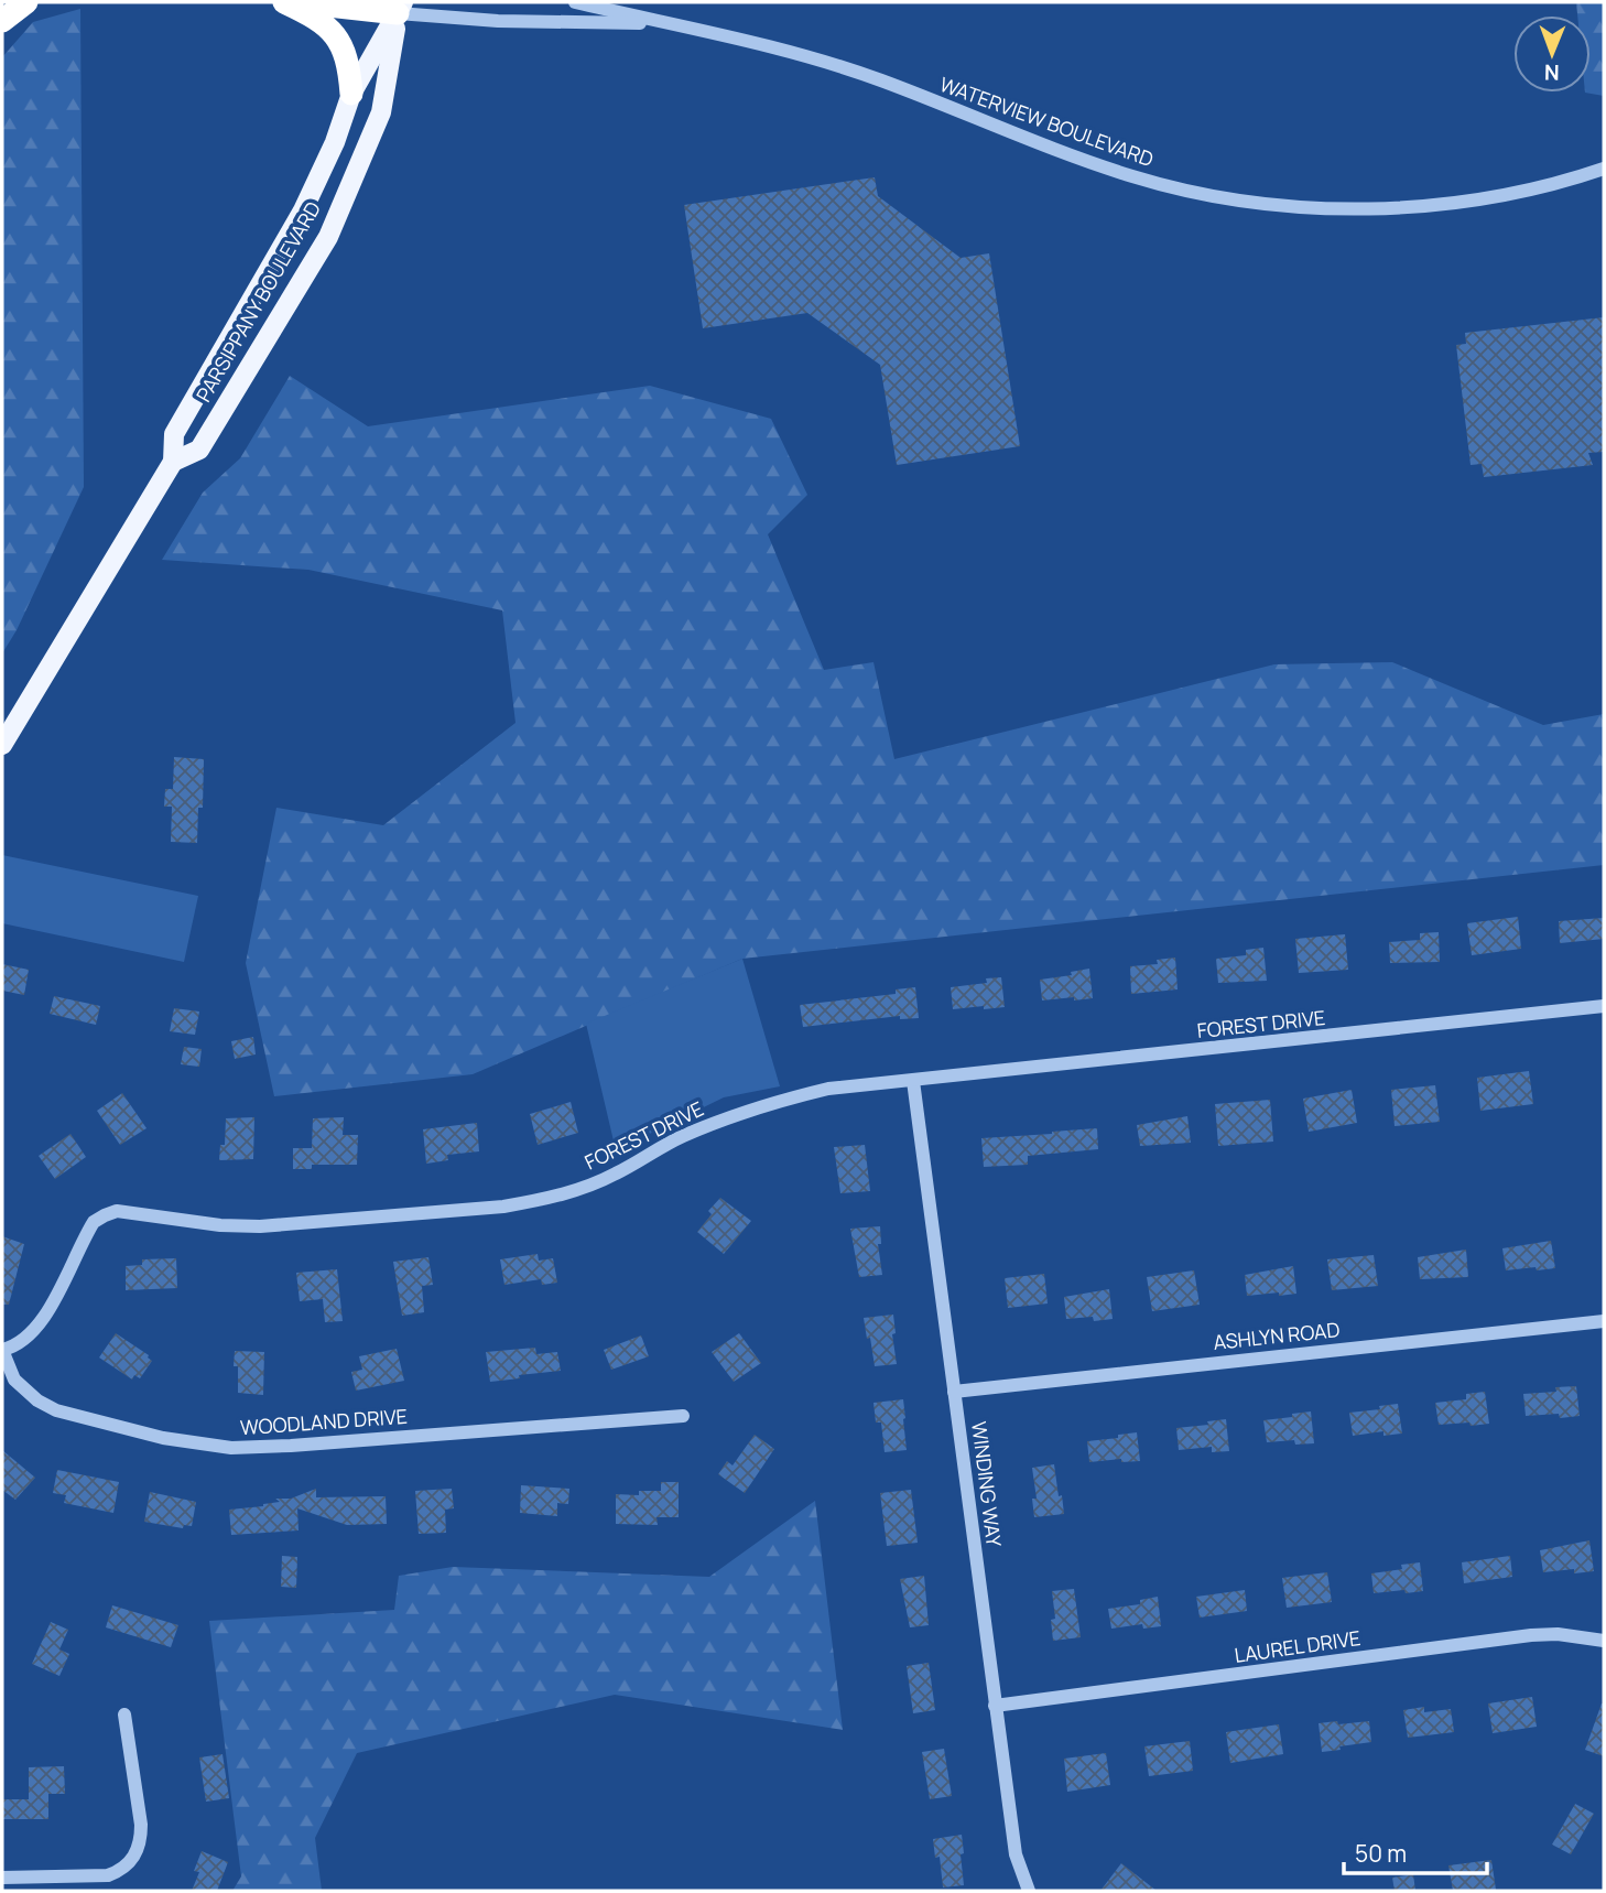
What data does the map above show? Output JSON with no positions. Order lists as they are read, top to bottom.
{
  "streets": {
    "main road": ["PARSIPPANY BOULEVARD"],
    "street": [
      "WATERVIEW BOULEVARD",
      "FOREST DRIVE",
      "ASHLYN ROAD",
      "WOODLAND DRIVE",
      "WINDING WAY",
      "LAUREL DRIVE"
    ]
  },
  "crossings": [
    ["WATERVIEW BOULEVARD", "PARSIPPANY BOULEVARD"],
    ["FOREST DRIVE", "WOODLAND DRIVE"],
    ["FOREST DRIVE", "WINDING WAY"],
    ["ASHLYN ROAD", "WINDING WAY"],
    ["WINDING WAY", "LAUREL DRIVE"]
  ],
  "scale_bar": "50 m",
  "north": "bottom"
}
